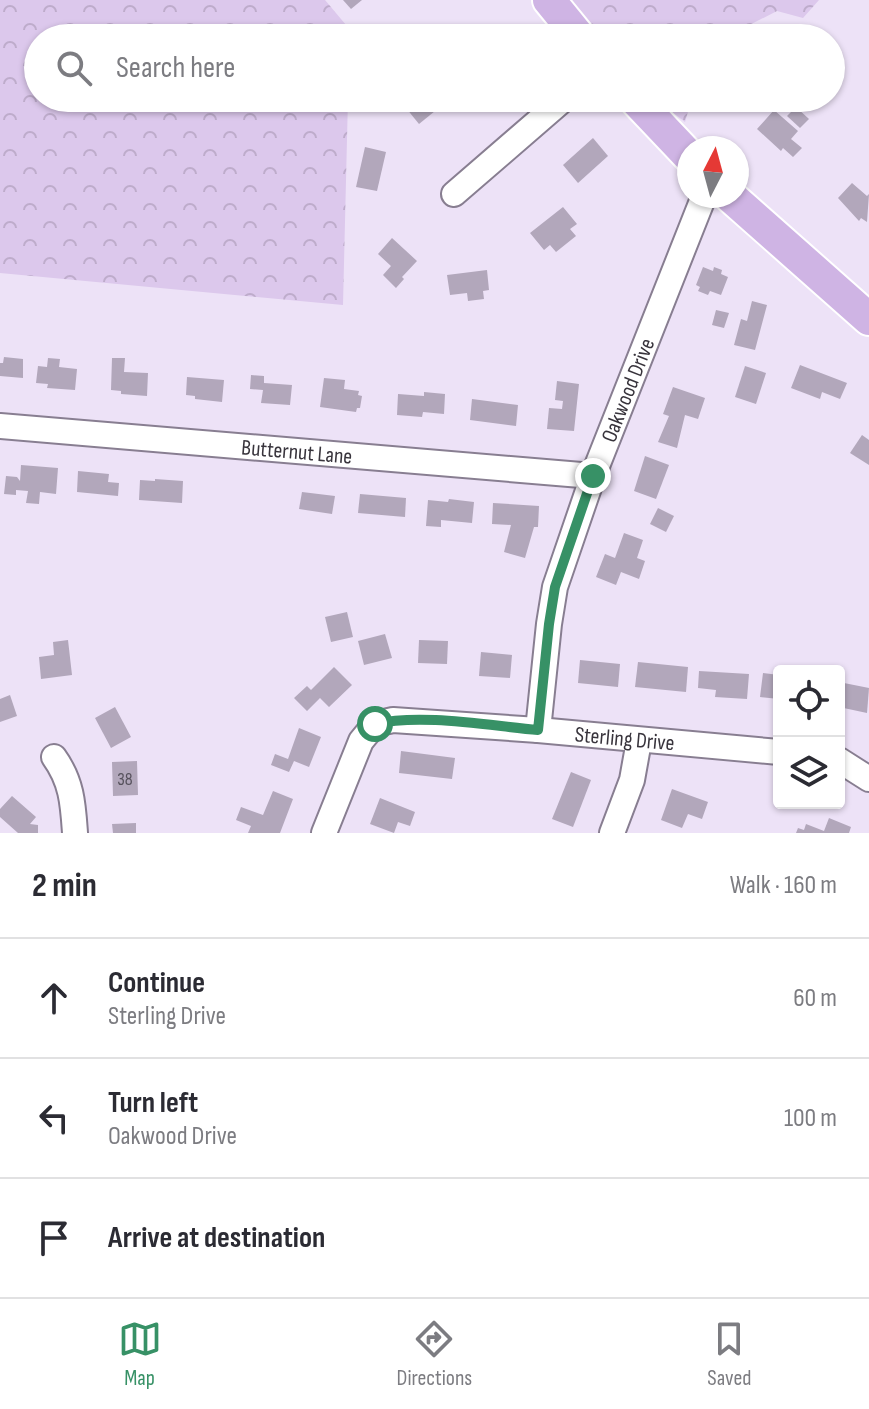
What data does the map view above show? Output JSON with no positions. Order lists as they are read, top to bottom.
{
  "streets": {
    "street": ["Oakwood Drive", "Butternut Lane", "Sterling Drive"]
  },
  "crossings": [
    ["Oakwood Drive", "Butternut Lane"],
    ["Oakwood Drive", "Sterling Drive"]
  ],
  "house_numbers": ["38"],
  "north": "top",
  "page": {
    "search": "Search here",
    "heading": ["2 min", "Walk · 160 m"],
    "list": [
      ["Continue", "Sterling Drive", "60 m"],
      ["Turn left", "Oakwood Drive", "100 m"],
      "Arrive at destination"
    ],
    "nav": ["Map", "Directions", "Saved"]
  }
}
